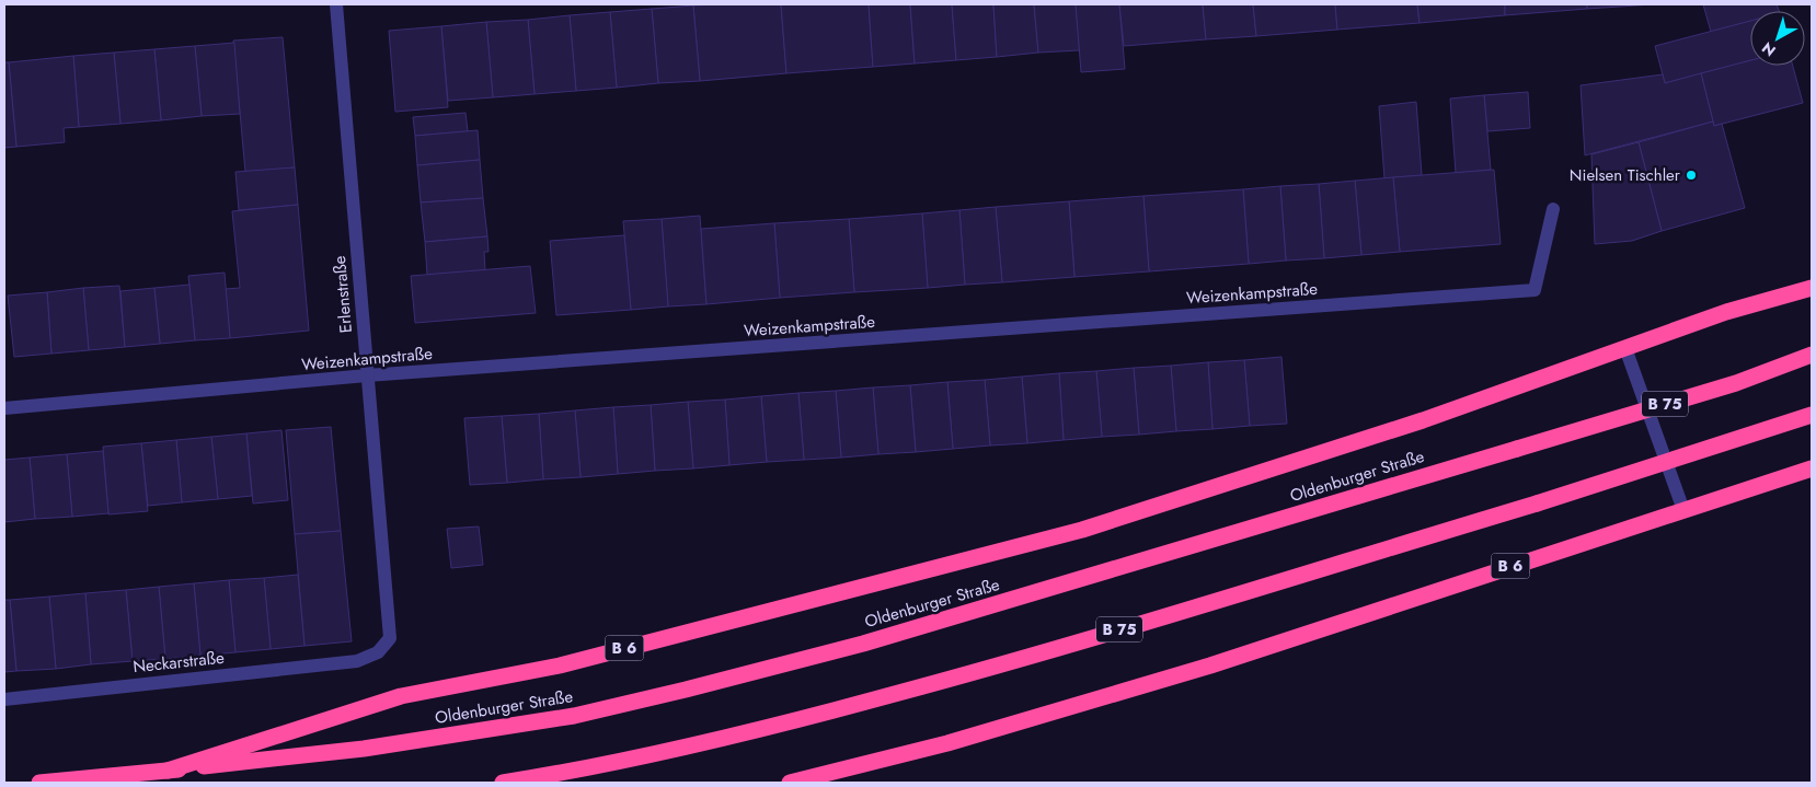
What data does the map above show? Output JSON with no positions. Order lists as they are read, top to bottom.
{
  "streets": {
    "highway": ["B 75", "Oldenburger Straße", "B 6"],
    "street": ["Weizenkampstraße", "Erlenstraße", "Neckarstraße"]
  },
  "crossings": [
    ["Weizenkampstraße", "Erlenstraße"],
    ["Erlenstraße", "Neckarstraße"],
    ["Oldenburger Straße", "B 6"]
  ],
  "places": ["Nielsen Tischler"],
  "north": "bottom left"
}
